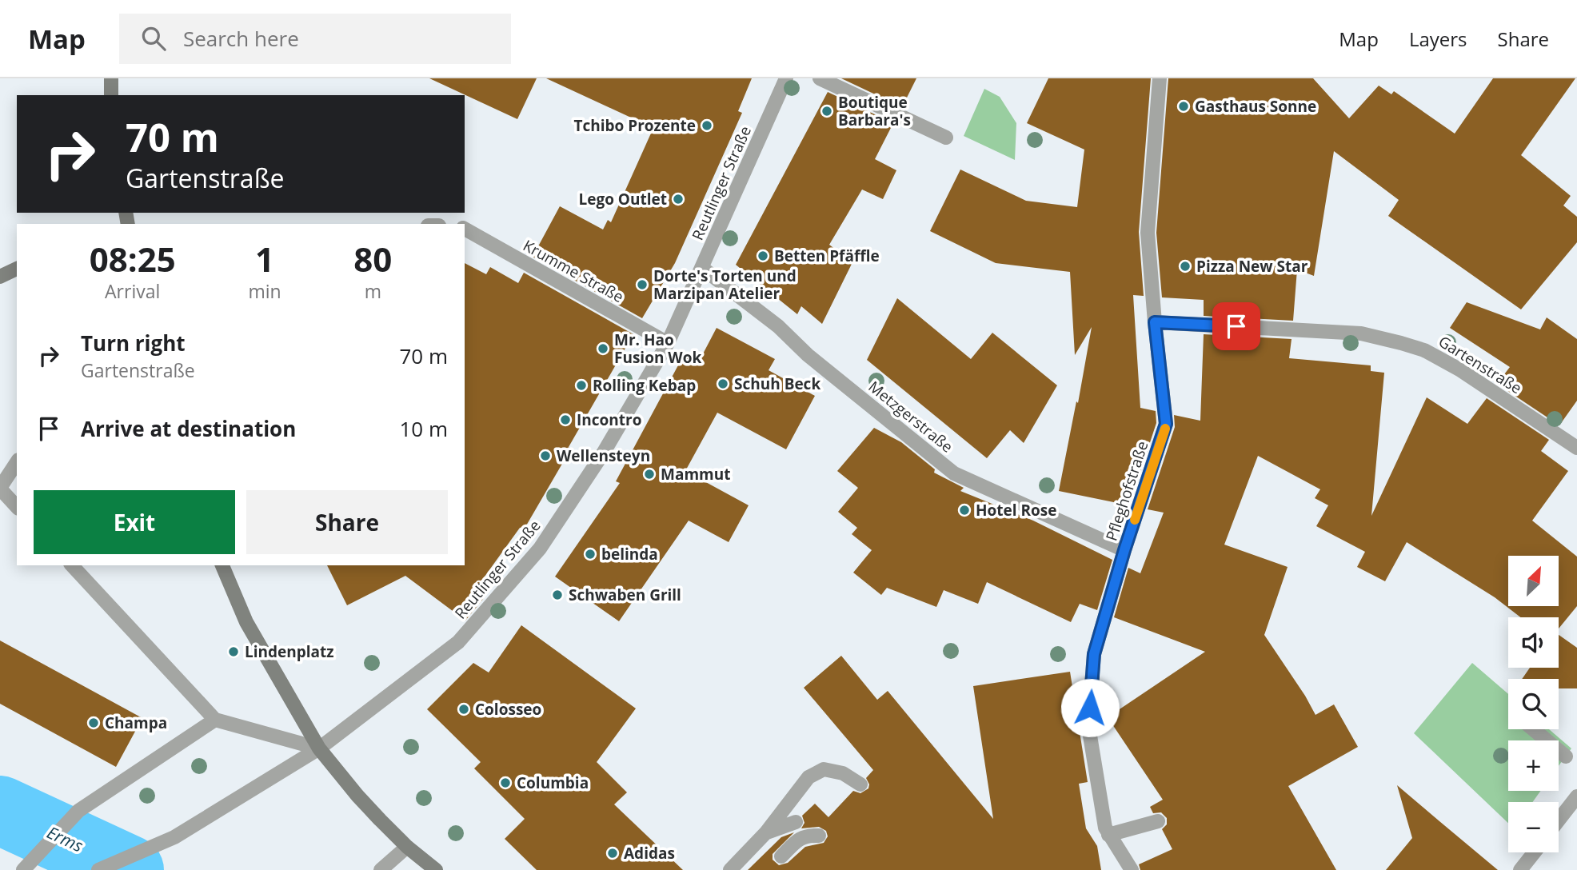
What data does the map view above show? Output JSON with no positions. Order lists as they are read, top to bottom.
{
  "streets": {
    "street": [
      "Reutlinger Straße",
      "Krumme Straße",
      "Gartenstraße",
      "Metzgerstraße",
      "Pfleghofstraße"
    ]
  },
  "crossings": [
    ["Reutlinger Straße", "Krumme Straße"],
    ["Reutlinger Straße", "Metzgerstraße"],
    ["Gartenstraße", "Pfleghofstraße"],
    ["Metzgerstraße", "Pfleghofstraße"]
  ],
  "water": ["Erms"],
  "places": [
    "Gasthaus Sonne",
    "Boutique Barbara's",
    "Tchibo Prozente",
    "Lego Outlet",
    "Betten Pfäffle",
    "Pizza New Star",
    "Dorte's Torten und Marzipan Atelier",
    "Mr. Hao Fusion Wok",
    "Schuh Beck",
    "Rolling Kebap",
    "Incontro",
    "Wellensteyn",
    "Mammut",
    "Hotel Rose",
    "belinda",
    "Schwaben Grill",
    "Lindenplatz",
    "Colosseo",
    "Champa",
    "Columbia",
    "Adidas"
  ],
  "north": "top right",
  "page": {
    "header": "Map",
    "search": "Search here",
    "nav": ["Map", "Layers", "Share"],
    "turn": ["70 m", "Gartenstraße"],
    "eta": [
      "08:25",
      "Arrival",
      "1",
      "min",
      "80",
      "m"
    ],
    "list": [
      {
        "name": "Turn right",
        "note": "Gartenstraße",
        "value": "70 m"
      },
      {
        "name": "Arrive at destination",
        "value": "10 m"
      }
    ],
    "buttons": ["Exit", "Share"],
    "map_buttons": ["+", "−"]
  }
}
